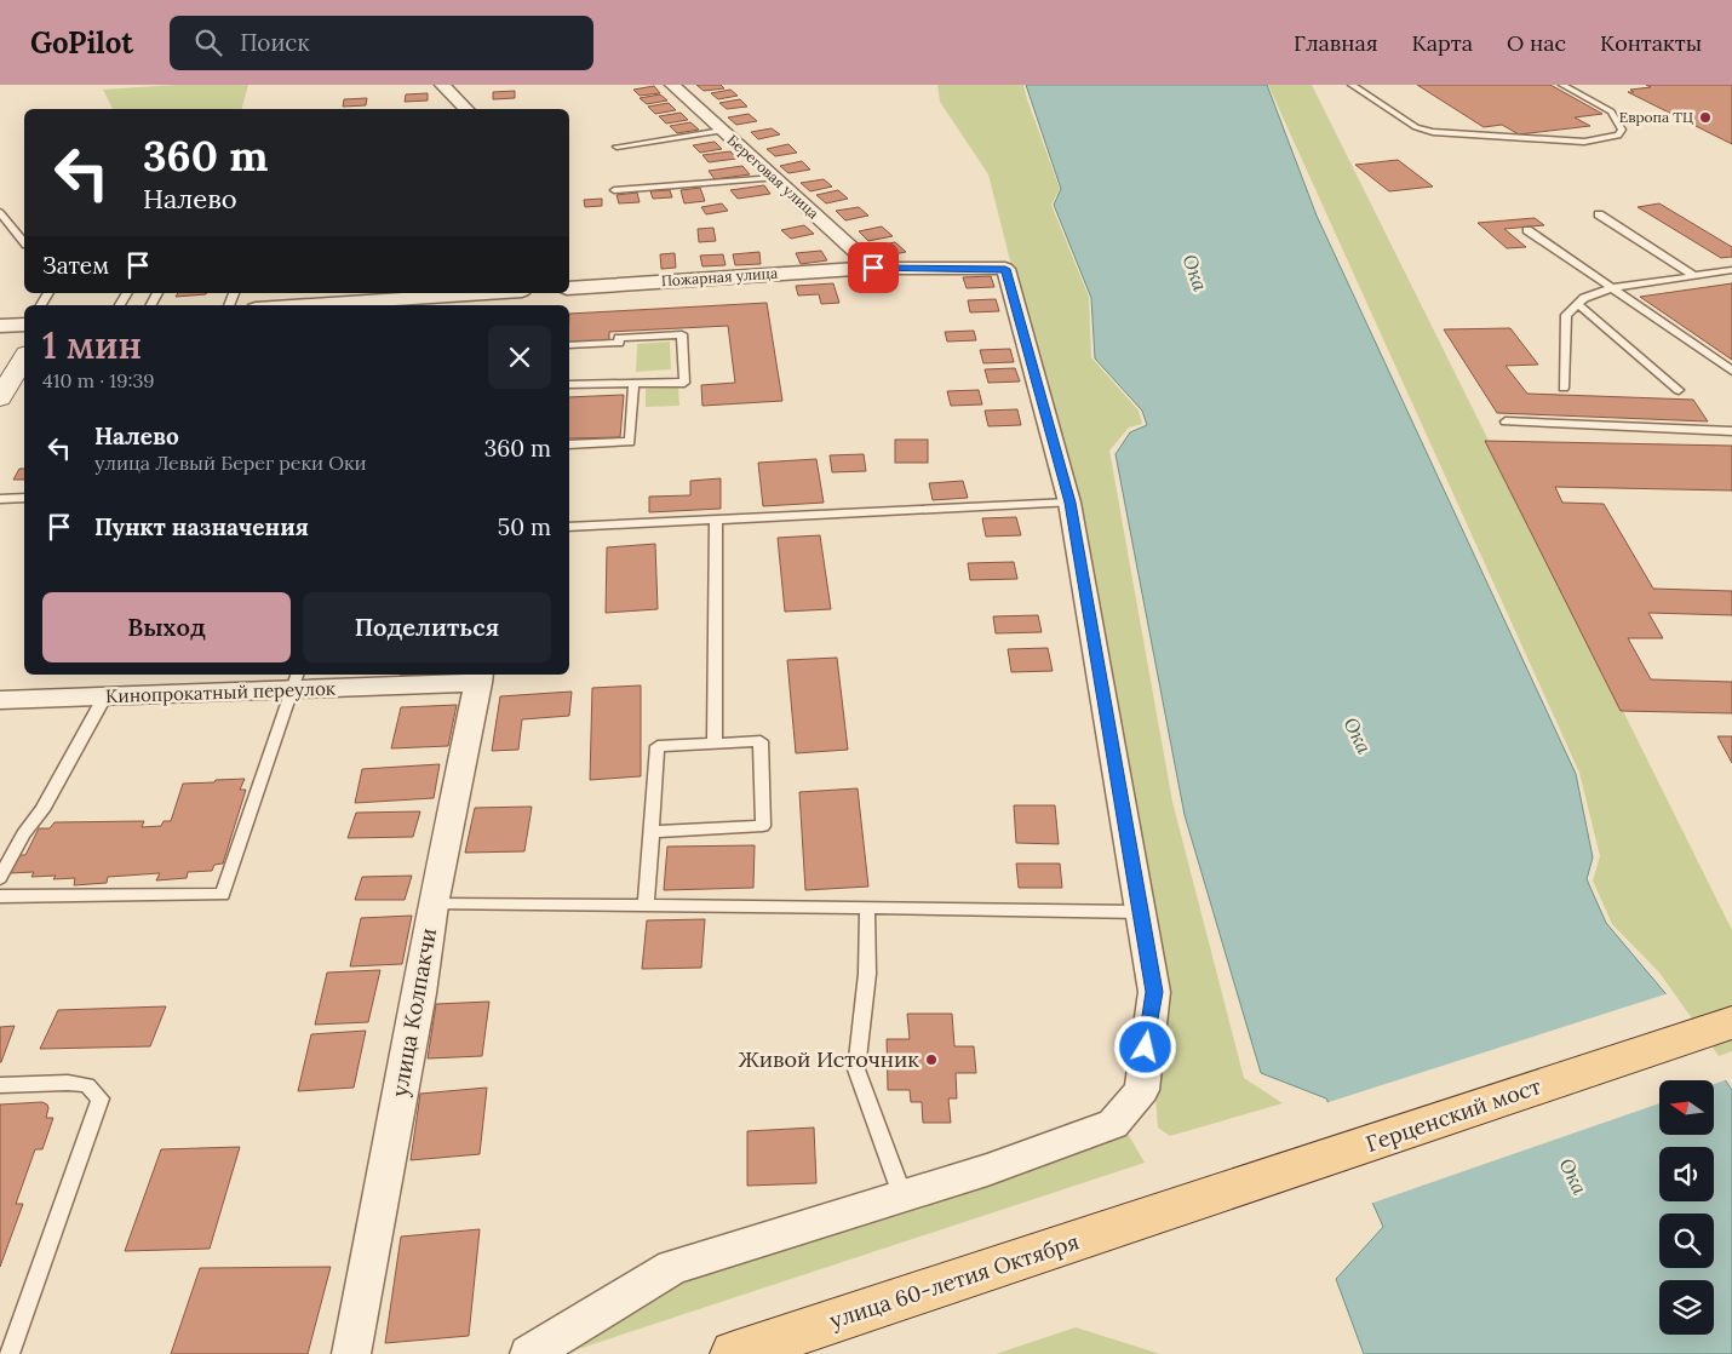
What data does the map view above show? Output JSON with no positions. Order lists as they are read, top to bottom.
{
  "streets": {
    "main road": ["Герценский мост", "улица 60-летия Октября"],
    "street": [
      "Береговая улица",
      "Пожарная улица",
      "Кинопрокатный переулок",
      "улица Колпакчи"
    ]
  },
  "crossings": [
    ["Береговая улица", "Пожарная улица"],
    ["Кинопрокатный переулок", "улица Колпакчи"],
    ["Герценский мост", "улица 60-летия Октября"]
  ],
  "water": ["Ока"],
  "places": ["Европа ТЦ", "Живой Источник"],
  "north": "left",
  "page": {
    "header": "GoPilot",
    "search": "Поиск",
    "nav": [
      "Главная",
      "Карта",
      "О нас",
      "Контакты"
    ],
    "turn": ["360 m", "Налево"],
    "then": "Затем",
    "heading": ["1 мин", "410 m · 19:39"],
    "list": [
      {
        "name": "Налево",
        "note": "улица Левый Берег реки Оки",
        "value": "360 m"
      },
      {
        "name": "Пункт назначения",
        "value": "50 m"
      }
    ],
    "buttons": ["Выход", "Поделиться"]
  }
}
